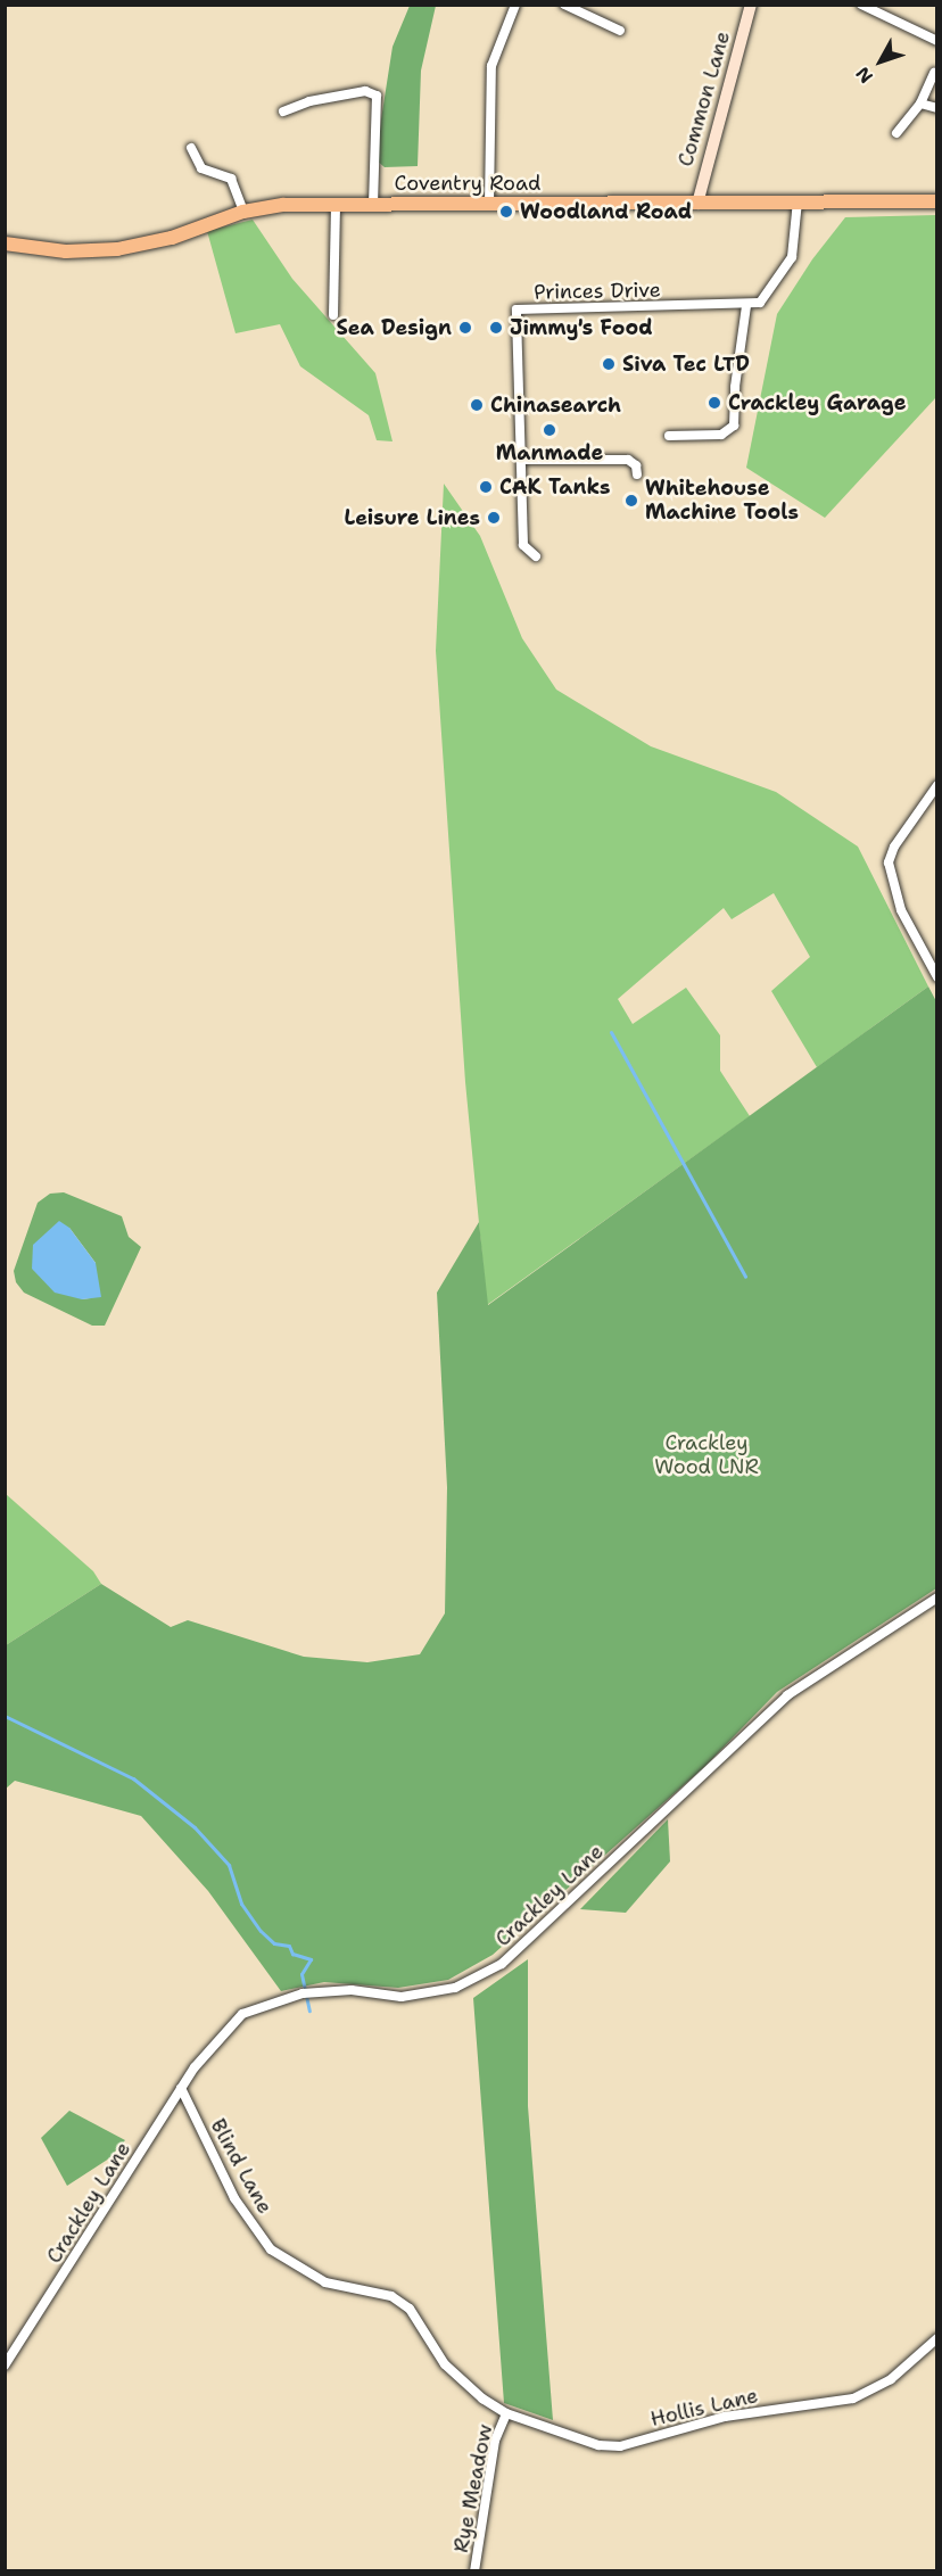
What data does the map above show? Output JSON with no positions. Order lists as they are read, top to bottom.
{
  "streets": {
    "main road": ["Coventry Road"],
    "street": [
      "Common Lane",
      "Princes Drive",
      "Crackley Lane",
      "Blind Lane",
      "Hollis Lane",
      "Rye Meadow"
    ]
  },
  "crossings": [
    ["Common Lane", "Coventry Road"],
    ["Crackley Lane", "Blind Lane"],
    ["Blind Lane", "Hollis Lane"],
    ["Blind Lane", "Rye Meadow"],
    ["Hollis Lane", "Rye Meadow"]
  ],
  "parks": ["Crackley Wood LNR"],
  "places": [
    "Woodland Road",
    "Sea Design",
    "Jimmy's Food",
    "Siva Tec LTD",
    "Crackley Garage",
    "Chinasearch",
    "Manmade",
    "CAK Tanks",
    "Whitehouse Machine Tools",
    "Leisure Lines"
  ],
  "north": "bottom left"
}
